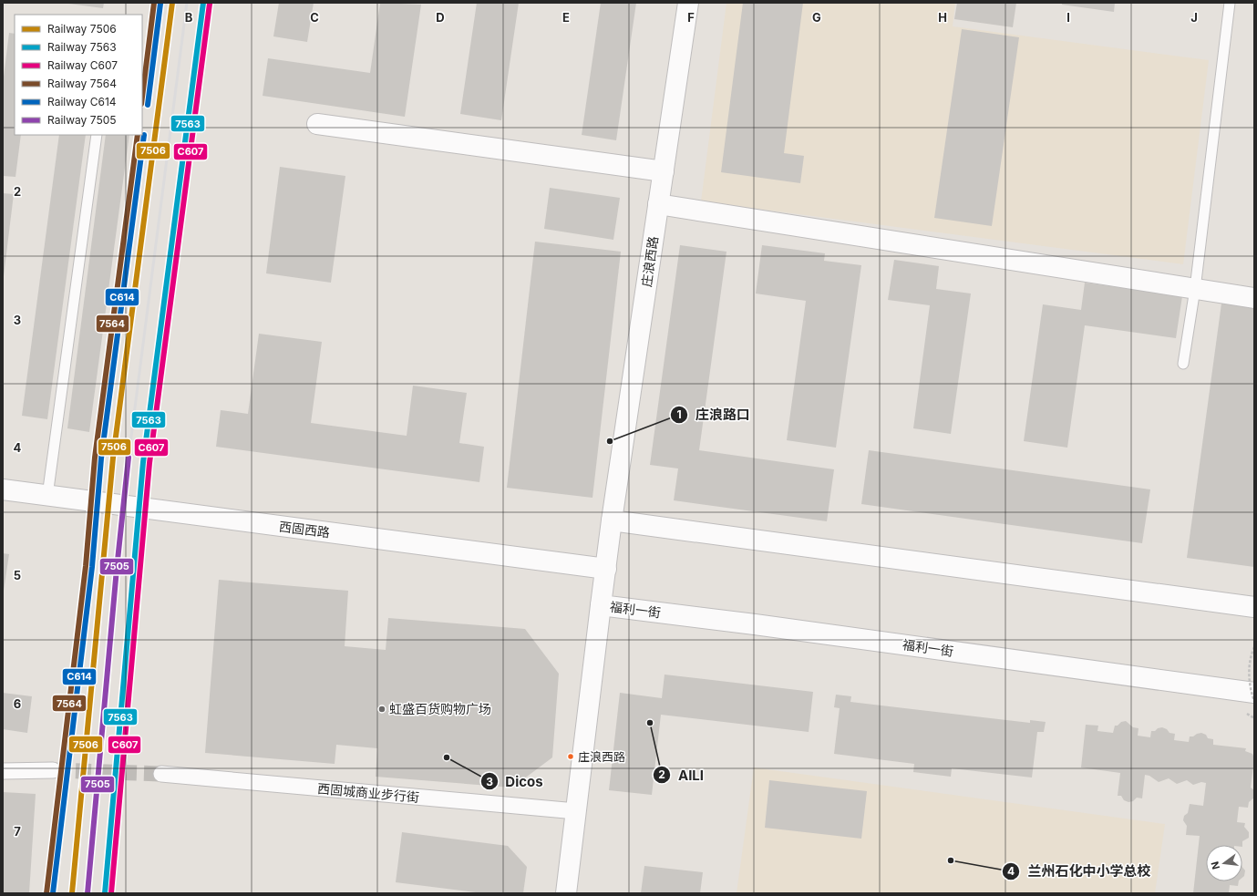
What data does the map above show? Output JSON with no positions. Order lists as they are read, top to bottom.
{
  "streets": {
    "main road": ["庄浪西路", "西固西路", "福利一街"],
    "street": ["西固城商业步行街"]
  },
  "crossings": [
    ["庄浪西路", "西固西路"],
    ["庄浪西路", "福利一街"]
  ],
  "places": [
    "庄浪路口",
    "虹盛百货购物广场",
    "AILI",
    "庄浪西路",
    "Dicos",
    "兰州石化中小学总校"
  ],
  "lines": [
    "rail line 7506",
    "rail line 7563",
    "rail line 7564",
    "rail line C607",
    "rail line C614",
    "rail line 7505"
  ],
  "legend": [
    "Railway 7506",
    "Railway 7563",
    "Railway C607",
    "Railway 7564",
    "Railway C614",
    "Railway 7505"
  ],
  "north": "left",
  "grid": {
    "columns": [
      "B",
      "C",
      "D",
      "E",
      "F",
      "G",
      "H",
      "I",
      "J"
    ],
    "rows": [
      "2",
      "3",
      "4",
      "5",
      "6",
      "7"
    ]
  }
}
